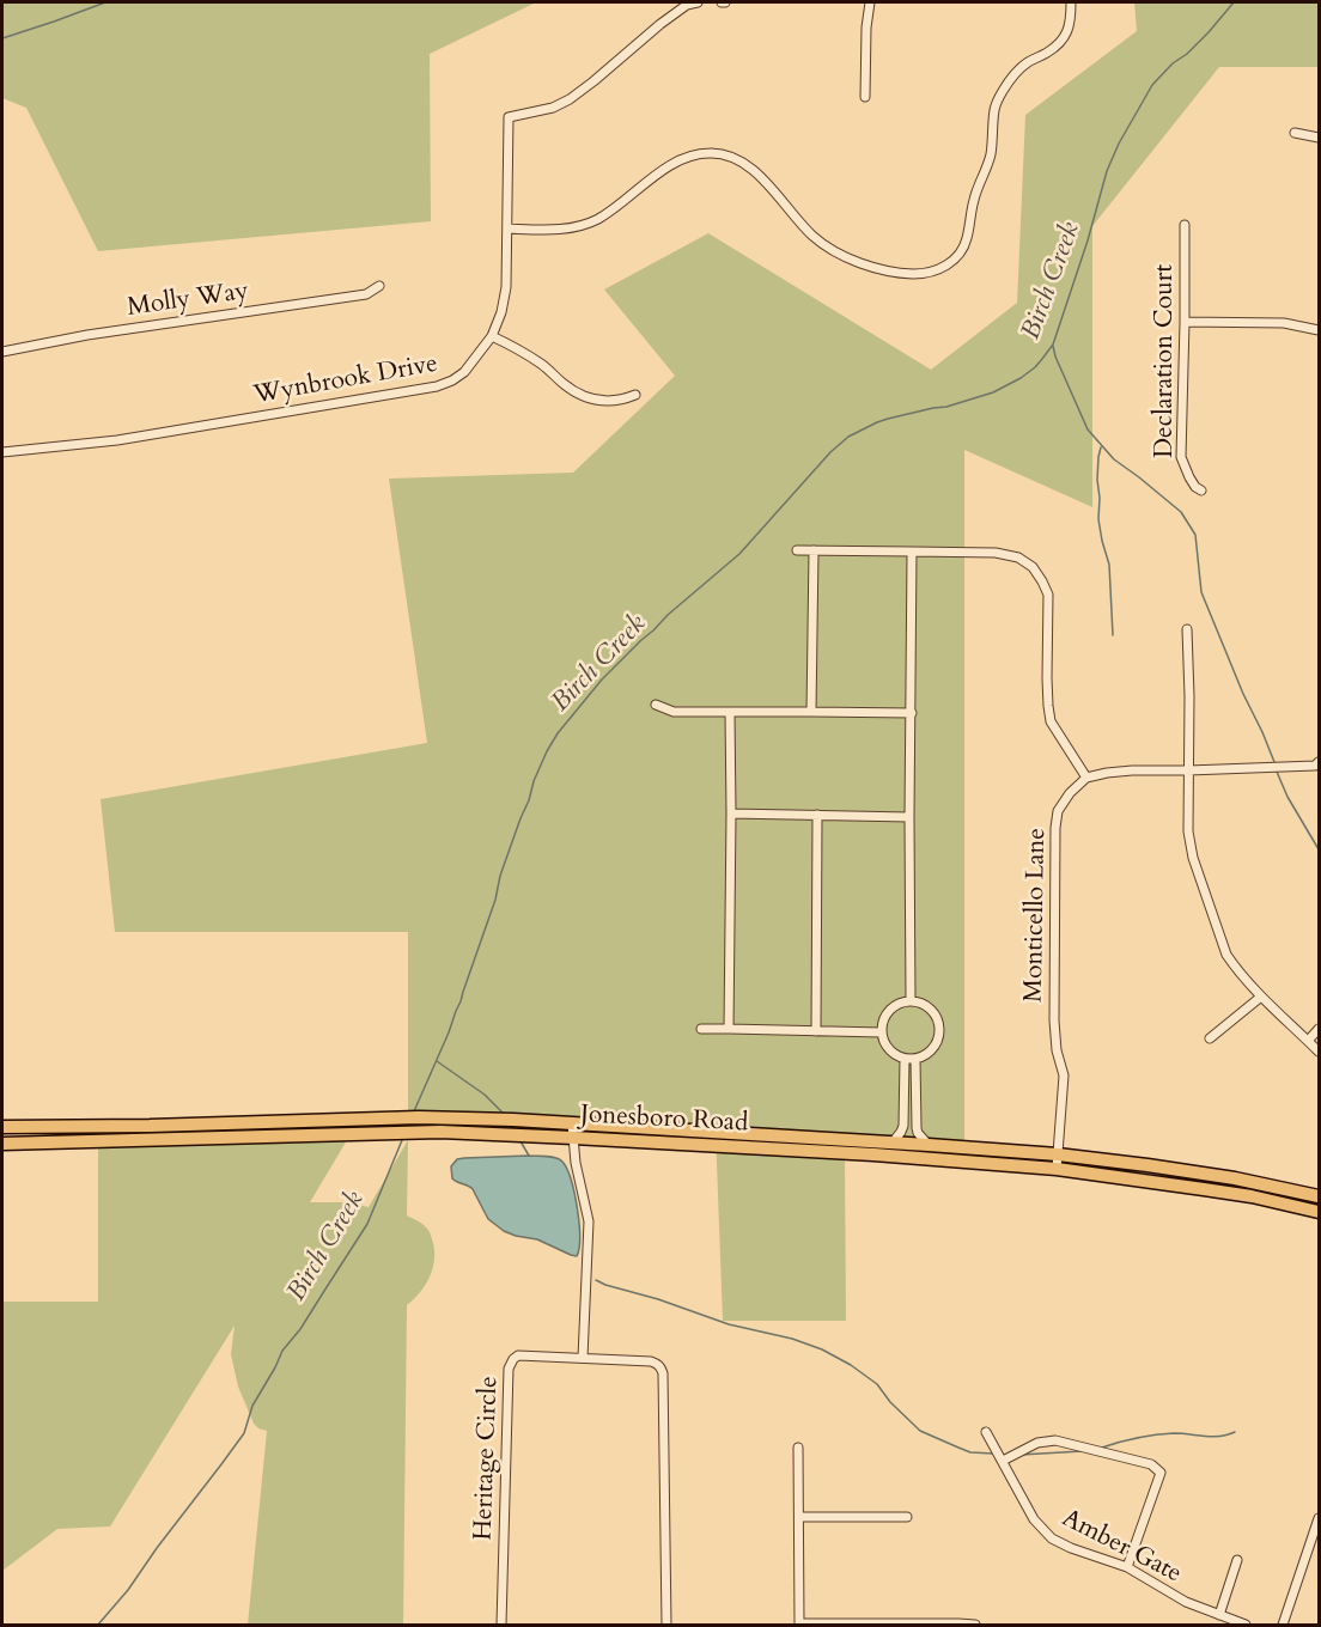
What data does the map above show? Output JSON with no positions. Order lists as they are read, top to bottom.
{
  "streets": {
    "main road": ["Jonesboro Road"],
    "street": [
      "Molly Way",
      "Declaration Court",
      "Wynbrook Drive",
      "Monticello Lane",
      "Heritage Circle",
      "Amber Gate"
    ]
  },
  "crossings": [
    ["Monticello Lane", "Jonesboro Road"]
  ],
  "water": ["Birch Creek"]
}
